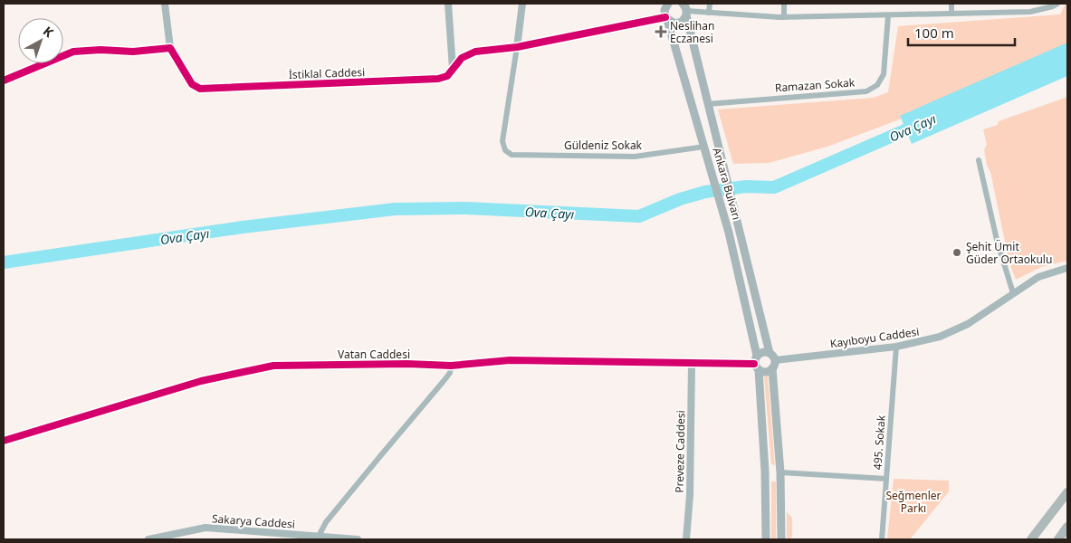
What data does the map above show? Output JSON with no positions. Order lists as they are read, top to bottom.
{
  "streets": {
    "main road": ["Ankara Bulvarı"],
    "street": [
      "İstiklal Caddesi",
      "Ramazan Sokak",
      "Güldeniz Sokak",
      "Kayıboyu Caddesi",
      "Vatan Caddesi",
      "495. Sokak",
      "Preveze Caddesi",
      "Sakarya Caddesi"
    ]
  },
  "crossings": [
    ["İstiklal Caddesi", "Güldeniz Sokak"],
    ["İstiklal Caddesi", "Ankara Bulvarı"],
    ["Ramazan Sokak", "Ankara Bulvarı"],
    ["Güldeniz Sokak", "Ankara Bulvarı"],
    ["Ankara Bulvarı", "Kayıboyu Caddesi"],
    ["Ankara Bulvarı", "Vatan Caddesi"],
    ["Kayıboyu Caddesi", "495. Sokak"],
    ["Vatan Caddesi", "Preveze Caddesi"]
  ],
  "water": ["Ova Çayı"],
  "parks": ["Seğmenler Parkı"],
  "places": {
    "health": ["Neslihan Eczanesi"],
    "other": ["Şehit Ümit Güder Ortaokulu"]
  },
  "scale_bar": "100 m",
  "north": "top right"
}
